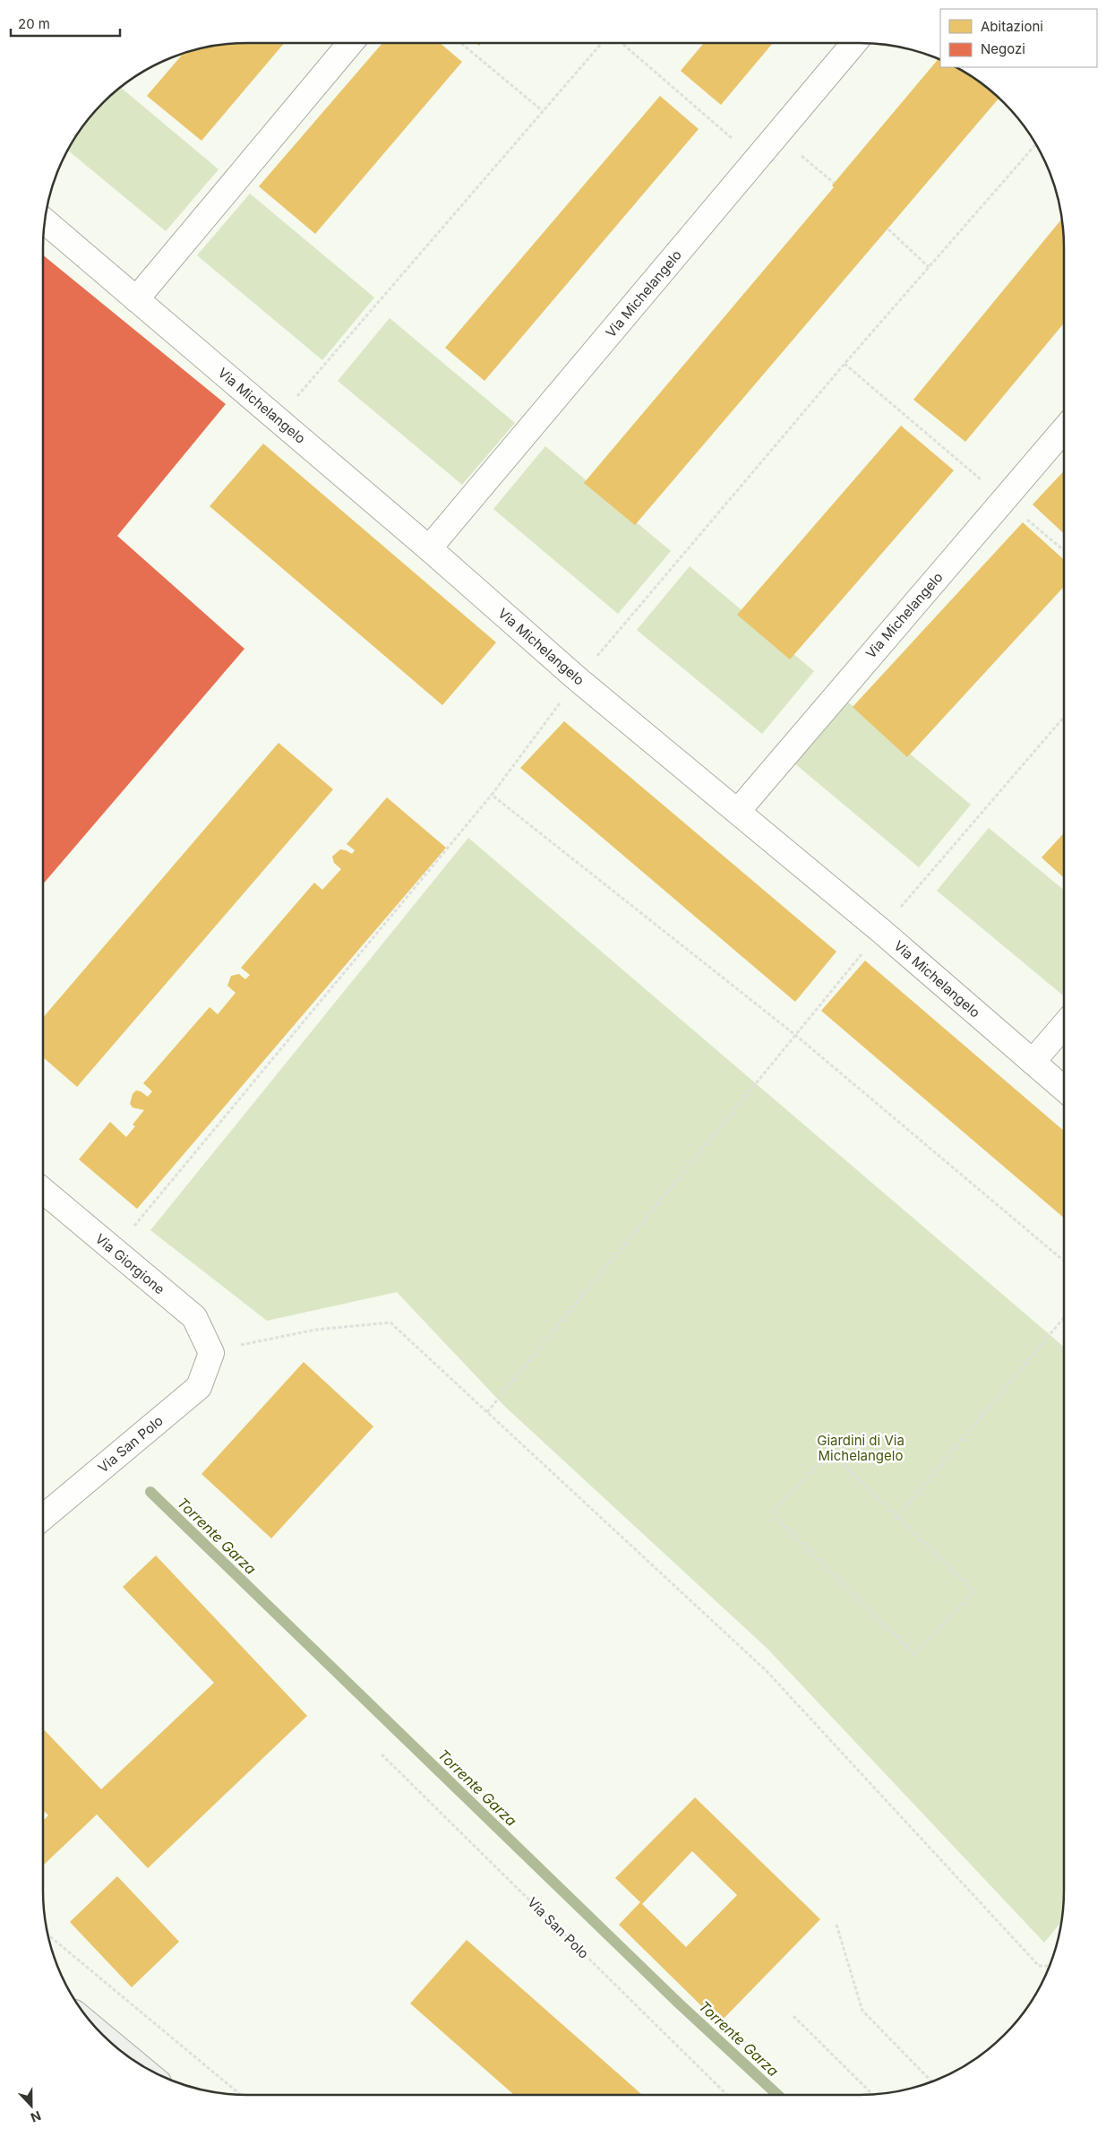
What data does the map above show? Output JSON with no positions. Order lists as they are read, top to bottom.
{
  "streets": {
    "street": ["Via Michelangelo", "Via Giorgione", "Via San Polo"]
  },
  "crossings": [
    ["Via Giorgione", "Via San Polo"]
  ],
  "water": ["Torrente Garza"],
  "parks": ["Giardini di Via Michelangelo"],
  "legend": ["Abitazioni", "Negozi"],
  "scale_bar": "20 m",
  "north": "bottom"
}
